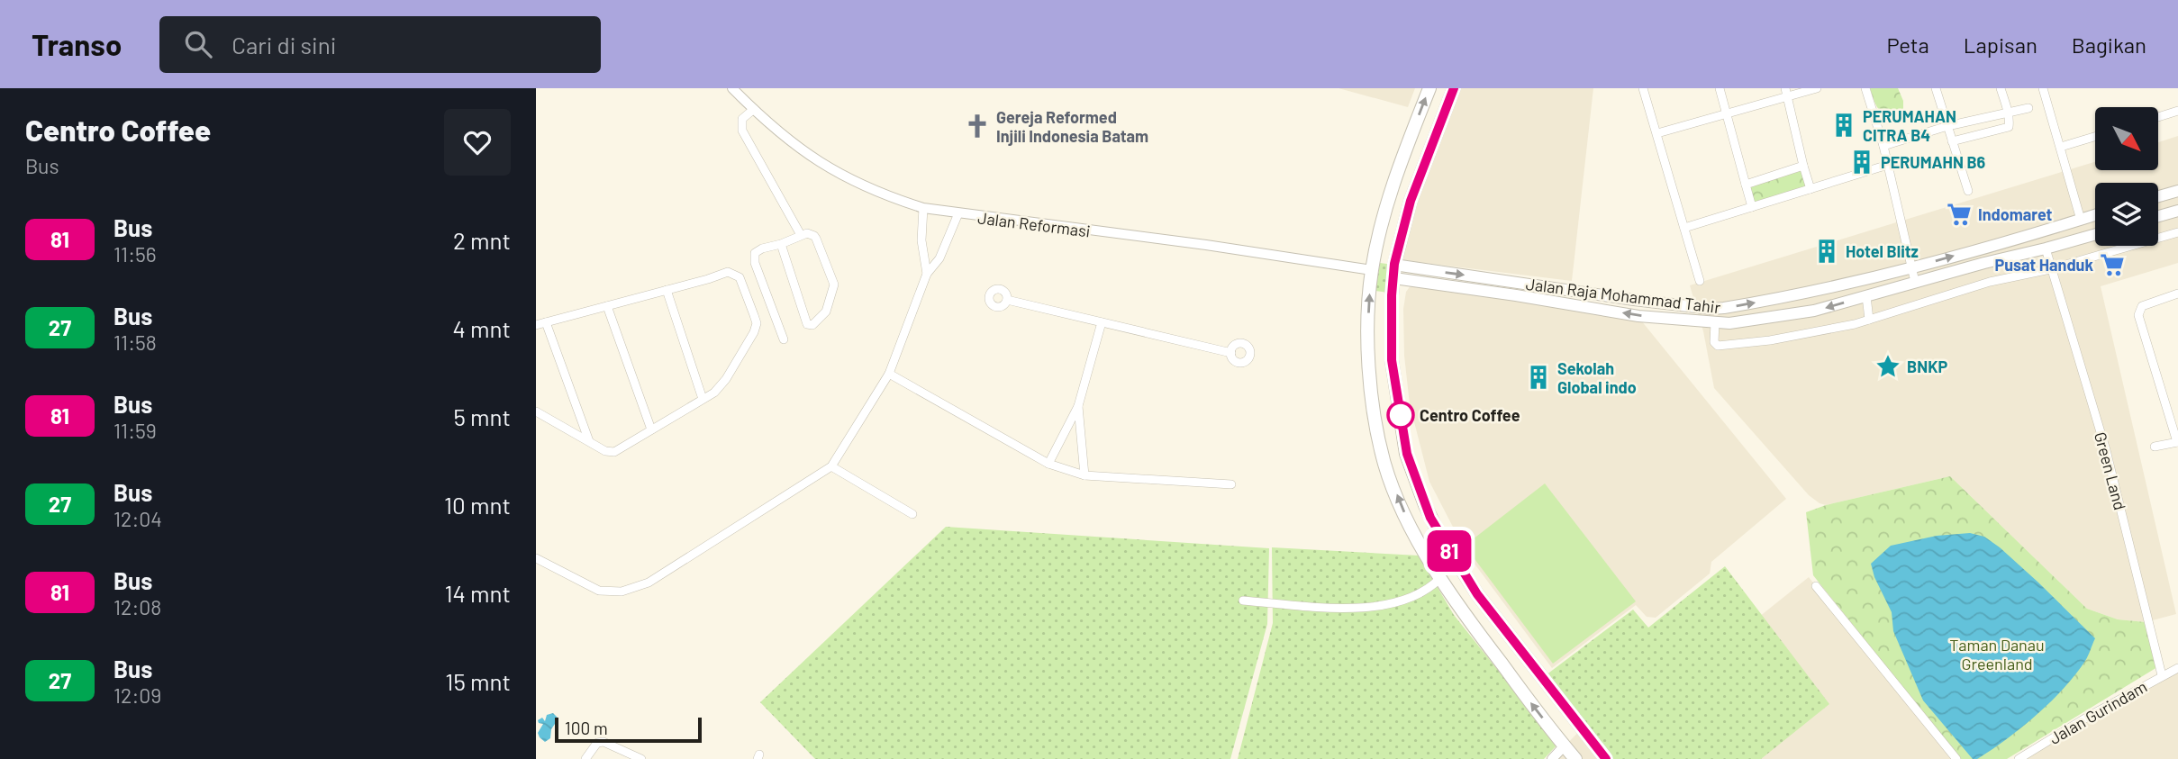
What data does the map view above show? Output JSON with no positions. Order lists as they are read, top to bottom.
{
  "streets": {
    "main road": ["Jalan Raja Mohammad Tahir"],
    "street": ["Jalan Reformasi", "Green Land", "Jalan Gurindam"]
  },
  "crossings": [
    ["Jalan Raja Mohammad Tahir", "Green Land"],
    ["Green Land", "Jalan Gurindam"]
  ],
  "parks": ["Taman Danau Greenland"],
  "places": {
    "building": [
      "PERUMAHAN CITRA B4",
      "PERUMAHN B6",
      "Hotel Blitz",
      "Sekolah Global indo"
    ],
    "church": ["Gereja Reformed Injili Indonesia Batam"],
    "supermarket": ["Indomaret", "Pusat Handuk"],
    "place": ["BNKP"],
    "other": ["Centro Coffee"]
  },
  "lines": ["bus line 81"],
  "scale_bar": "100 m",
  "north": "bottom right",
  "page": {
    "header": "Transo",
    "search": "Cari di sini",
    "nav": ["Peta", "Lapisan", "Bagikan"],
    "heading": ["Centro Coffee", "Bus"],
    "on_map": "81",
    "list": [
      {
        "mark": "81",
        "name": "Bus",
        "note": "11:56",
        "value": "2 mnt"
      },
      {
        "mark": "27",
        "name": "Bus",
        "note": "11:58",
        "value": "4 mnt"
      },
      {
        "mark": "81",
        "name": "Bus",
        "note": "11:59",
        "value": "5 mnt"
      },
      {
        "mark": "27",
        "name": "Bus",
        "note": "12:04",
        "value": "10 mnt"
      },
      {
        "mark": "81",
        "name": "Bus",
        "note": "12:08",
        "value": "14 mnt"
      },
      {
        "mark": "27",
        "name": "Bus",
        "note": "12:09",
        "value": "15 mnt"
      }
    ],
    "scale": "100 m"
  }
}
